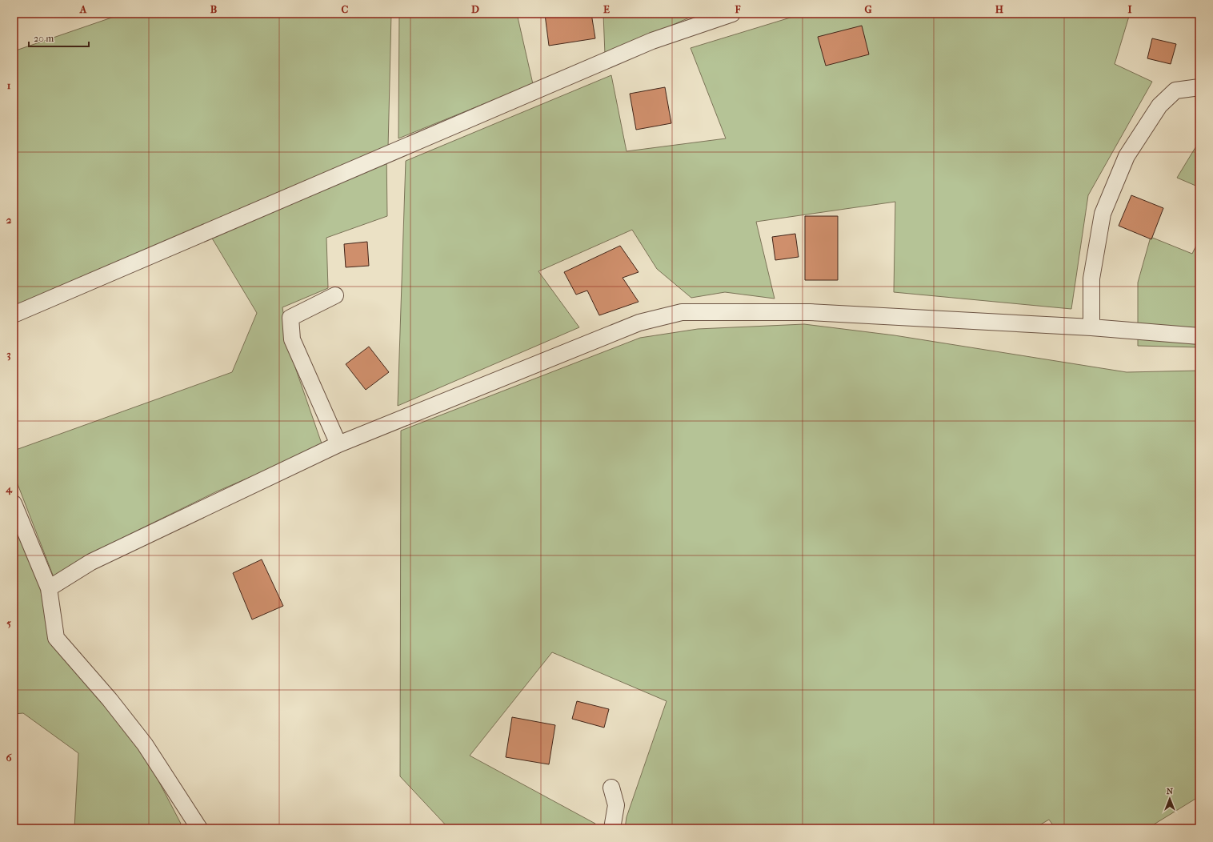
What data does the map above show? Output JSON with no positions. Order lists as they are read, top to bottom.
{
  "scale_bar": "20 m",
  "north": "top",
  "grid": {
    "columns": [
      "A",
      "B",
      "C",
      "D",
      "E",
      "F",
      "G",
      "H",
      "I"
    ],
    "rows": [
      "1",
      "2",
      "3",
      "4",
      "5",
      "6"
    ]
  }
}
